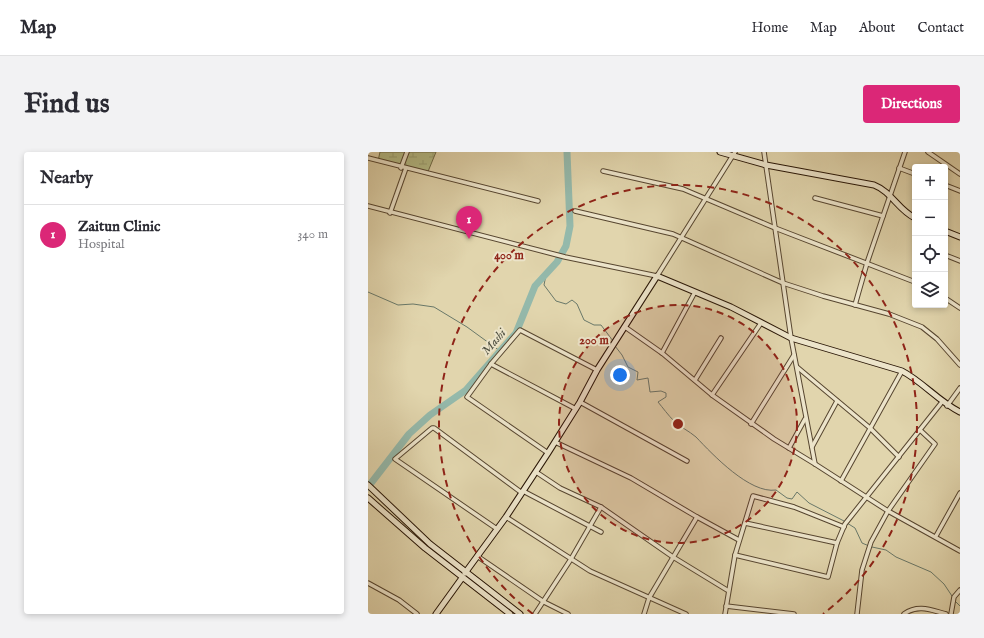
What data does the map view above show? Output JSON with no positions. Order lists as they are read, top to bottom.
{
  "water": ["Mashi"],
  "page": {
    "header": "Map",
    "nav": [
      "Home",
      "Map",
      "About",
      "Contact"
    ],
    "buttons": "Directions",
    "title": "Find us",
    "heading": "Nearby",
    "map_buttons": ["+", "−"],
    "list": [
      {
        "mark": "1",
        "name": "Zaitun Clinic",
        "note": "Hospital",
        "value": "340 m"
      }
    ],
    "pins": "1"
  },
  "rings": ["400 m", "200 m"]
}
